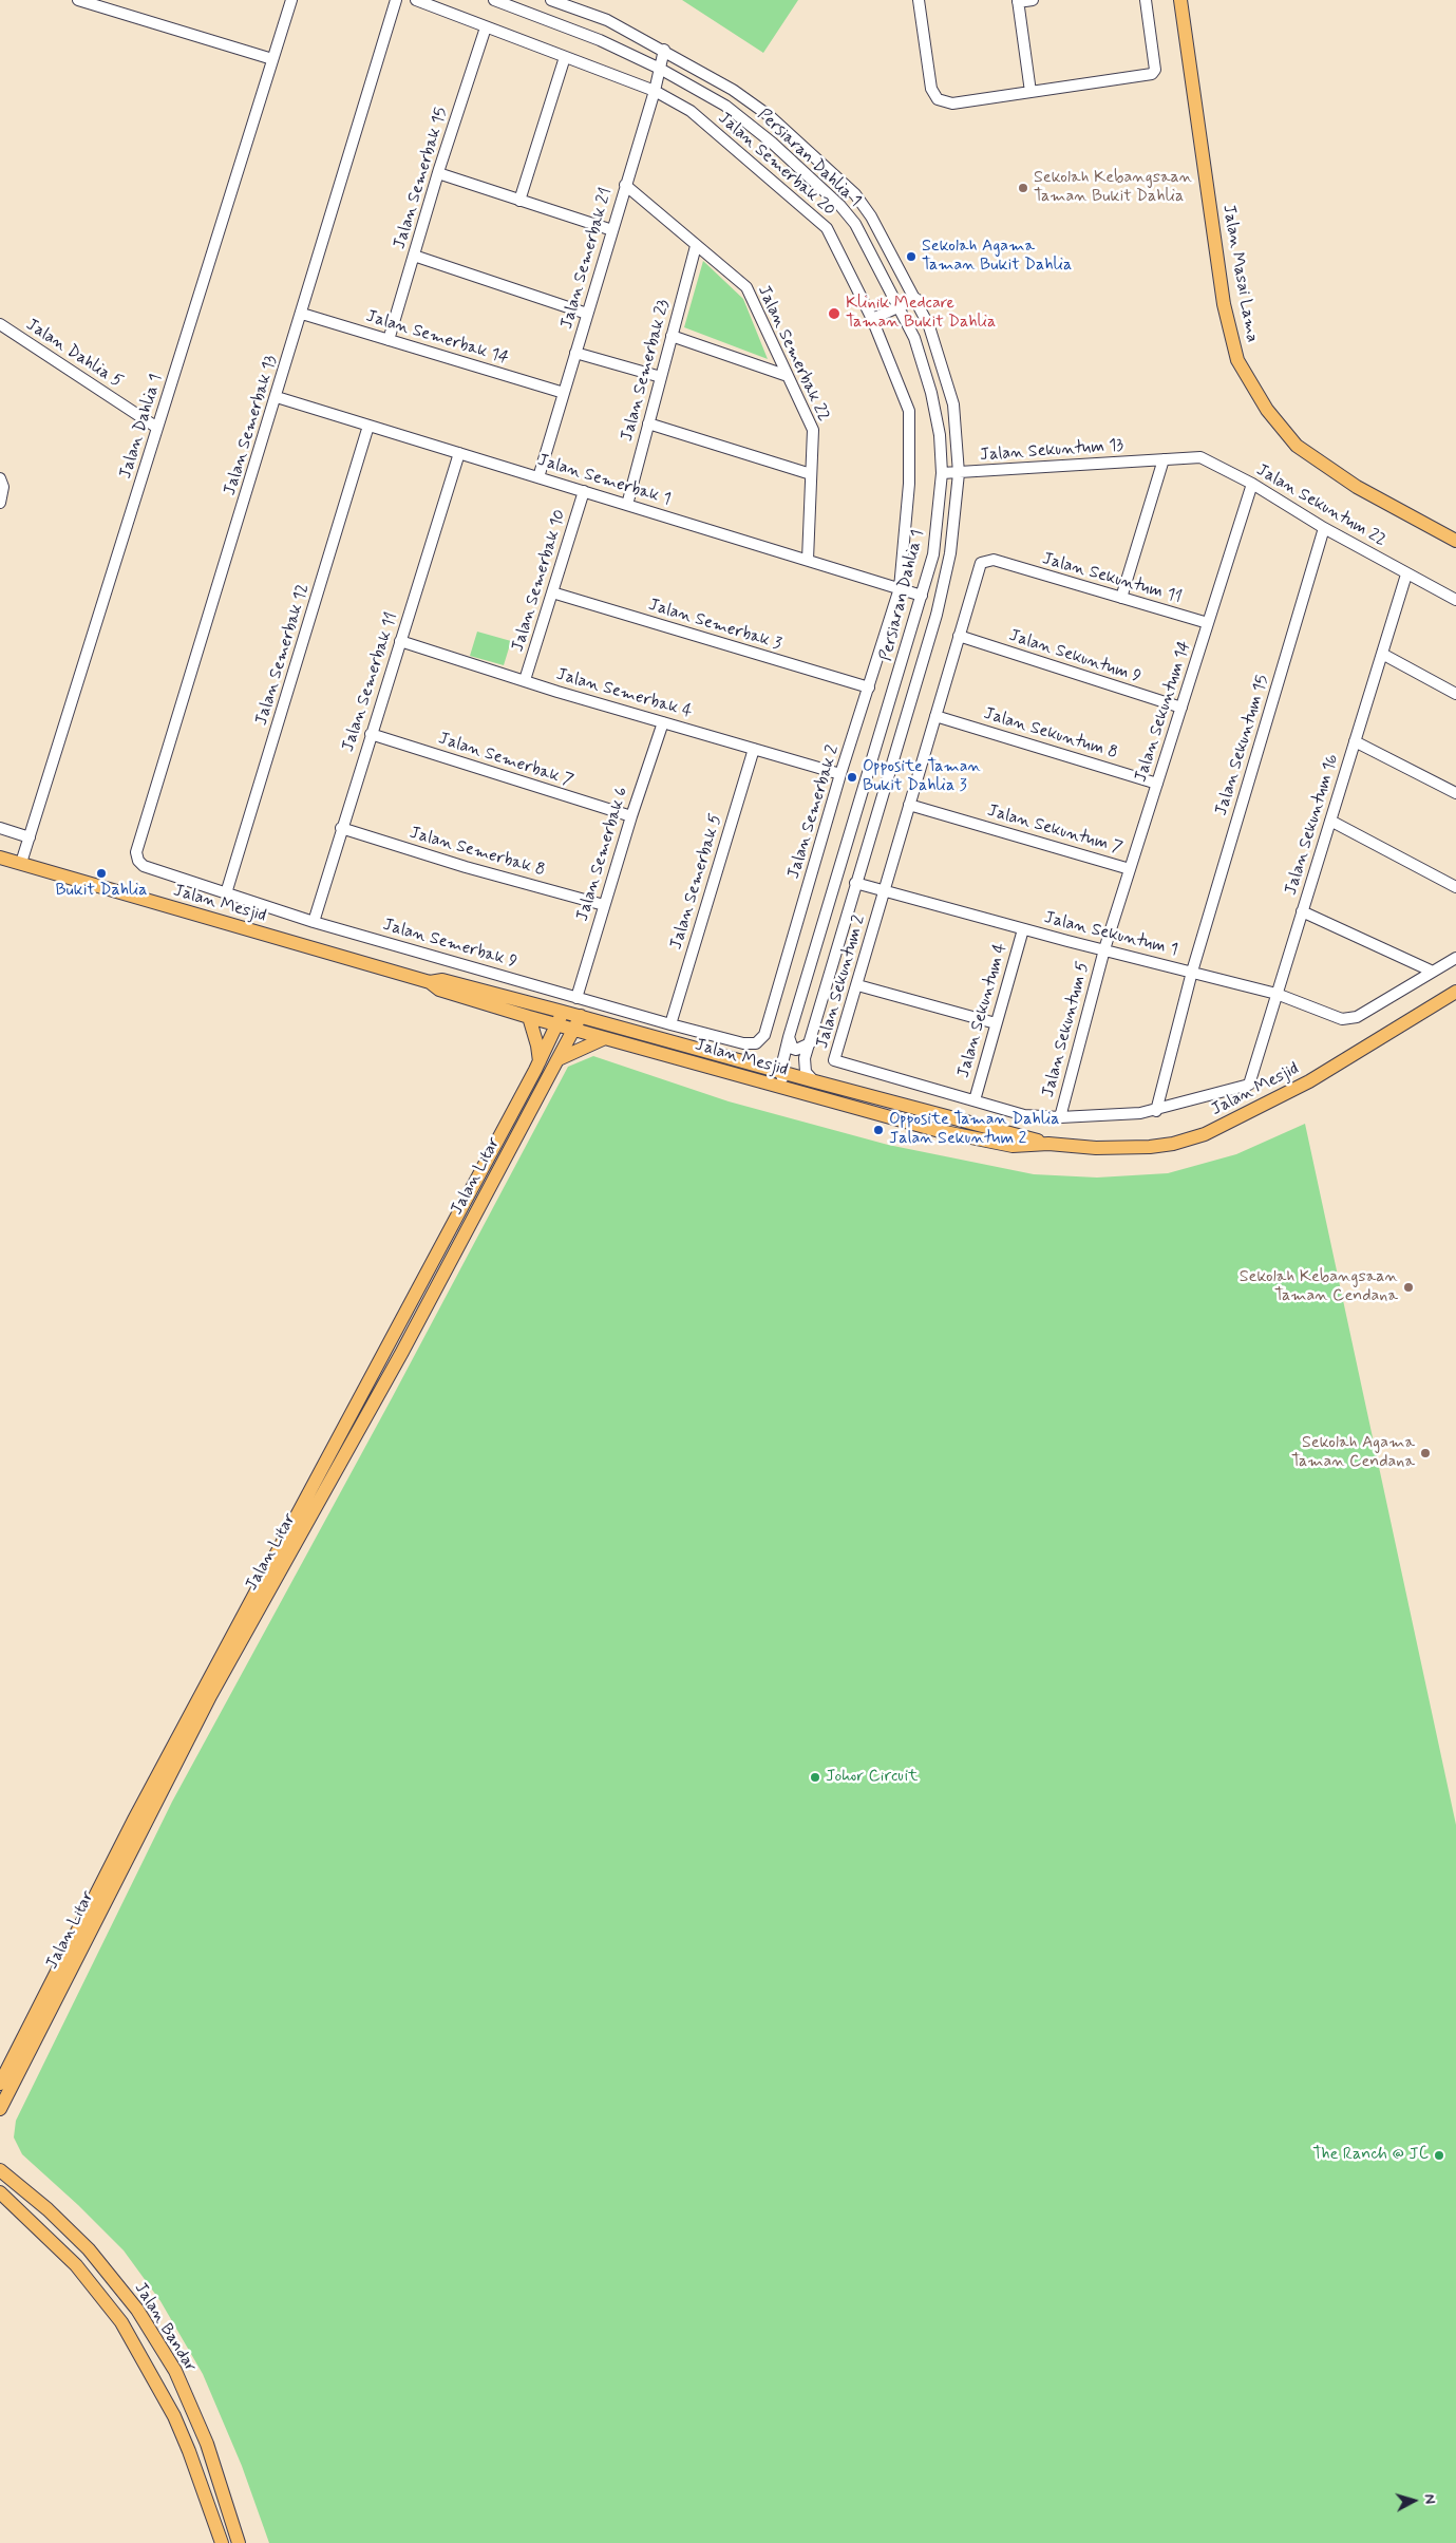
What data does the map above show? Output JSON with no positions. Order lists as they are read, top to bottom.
{
  "streets": {
    "main road": [
      "Jalan Masai Lama",
      "Jalan Mesjid",
      "Jalan Litar",
      "Jalan Bandar"
    ],
    "street": [
      "Persiaran Dahlia 1",
      "Jalan Semerbak 20",
      "Jalan Semerbak 15",
      "Jalan Semerbak 21",
      "Jalan Semerbak 14",
      "Jalan Dahlia 5",
      "Jalan Semerbak 22",
      "Jalan Semerbak 23",
      "Jalan Semerbak 13",
      "Jalan Dahlia 1",
      "Jalan Sekuntum 13",
      "Jalan Semerbak 1",
      "Jalan Sekuntum 22",
      "Jalan Sekuntum 11",
      "Jalan Semerbak 10",
      "Jalan Semerbak 3",
      "Jalan Semerbak 12",
      "Jalan Sekuntum 9",
      "Jalan Semerbak 11",
      "Jalan Semerbak 4",
      "Jalan Sekuntum 14",
      "Jalan Sekuntum 8",
      "Jalan Sekuntum 15",
      "Jalan Semerbak 7",
      "Jalan Semerbak 2",
      "Jalan Sekuntum 16",
      "Jalan Sekuntum 7",
      "Jalan Semerbak 8",
      "Jalan Semerbak 6",
      "Jalan Semerbak 5",
      "Jalan Sekuntum 1",
      "Jalan Semerbak 9",
      "Jalan Sekuntum 2",
      "Jalan Sekuntum 4",
      "Jalan Sekuntum 5"
    ]
  },
  "crossings": [
    ["Persiaran Dahlia 1", "Jalan Semerbak 21"],
    ["Persiaran Dahlia 1", "Jalan Sekuntum 13"],
    ["Persiaran Dahlia 1", "Jalan Semerbak 1"],
    ["Persiaran Dahlia 1", "Jalan Mesjid"],
    ["Persiaran Dahlia 1", "Jalan Sekuntum 1"],
    ["Jalan Semerbak 20", "Jalan Semerbak 15"],
    ["Jalan Semerbak 20", "Jalan Semerbak 21"],
    ["Jalan Semerbak 20", "Jalan Semerbak 1"],
    ["Jalan Semerbak 20", "Jalan Semerbak 2"],
    ["Jalan Semerbak 15", "Jalan Semerbak 14"],
    ["Jalan Semerbak 21", "Jalan Semerbak 14"],
    ["Jalan Semerbak 21", "Jalan Semerbak 22"],
    ["Jalan Semerbak 21", "Jalan Semerbak 1"],
    ["Jalan Semerbak 14", "Jalan Semerbak 13"],
    ["Jalan Dahlia 5", "Jalan Dahlia 1"],
    ["Jalan Semerbak 22", "Jalan Semerbak 23"],
    ["Jalan Semerbak 22", "Jalan Semerbak 1"],
    ["Jalan Semerbak 23", "Jalan Semerbak 1"],
    ["Jalan Semerbak 13", "Jalan Semerbak 1"],
    ["Jalan Semerbak 13", "Jalan Semerbak 9"],
    ["Jalan Dahlia 1", "Jalan Mesjid"],
    ["Jalan Sekuntum 13", "Jalan Sekuntum 22"],
    ["Jalan Semerbak 1", "Jalan Semerbak 10"],
    ["Jalan Semerbak 1", "Jalan Semerbak 12"],
    ["Jalan Semerbak 1", "Jalan Semerbak 11"],
    ["Jalan Semerbak 1", "Jalan Semerbak 2"],
    ["Jalan Sekuntum 22", "Jalan Sekuntum 14"],
    ["Jalan Sekuntum 22", "Jalan Sekuntum 15"],
    ["Jalan Sekuntum 22", "Jalan Sekuntum 16"],
    ["Jalan Sekuntum 11", "Jalan Sekuntum 14"],
    ["Jalan Sekuntum 11", "Jalan Sekuntum 2"],
    ["Jalan Semerbak 10", "Jalan Semerbak 3"],
    ["Jalan Semerbak 10", "Jalan Semerbak 4"],
    ["Jalan Semerbak 3", "Jalan Semerbak 2"],
    ["Jalan Semerbak 12", "Jalan Semerbak 9"],
    ["Jalan Sekuntum 9", "Jalan Sekuntum 14"],
    ["Jalan Sekuntum 9", "Jalan Sekuntum 2"],
    ["Jalan Semerbak 11", "Jalan Semerbak 4"],
    ["Jalan Semerbak 11", "Jalan Semerbak 7"],
    ["Jalan Semerbak 11", "Jalan Semerbak 8"],
    ["Jalan Semerbak 11", "Jalan Semerbak 9"],
    ["Jalan Semerbak 4", "Jalan Semerbak 2"],
    ["Jalan Semerbak 4", "Jalan Semerbak 6"],
    ["Jalan Semerbak 4", "Jalan Semerbak 5"],
    ["Jalan Sekuntum 14", "Jalan Sekuntum 8"],
    ["Jalan Sekuntum 14", "Jalan Sekuntum 7"],
    ["Jalan Sekuntum 14", "Jalan Sekuntum 1"],
    ["Jalan Sekuntum 14", "Jalan Sekuntum 5"],
    ["Jalan Sekuntum 8", "Jalan Sekuntum 2"],
    ["Jalan Sekuntum 15", "Jalan Sekuntum 1"],
    ["Jalan Sekuntum 15", "Jalan Sekuntum 2"],
    ["Jalan Semerbak 7", "Jalan Semerbak 6"],
    ["Jalan Semerbak 2", "Jalan Semerbak 9"],
    ["Jalan Sekuntum 16", "Jalan Sekuntum 1"],
    ["Jalan Sekuntum 16", "Jalan Sekuntum 2"],
    ["Jalan Sekuntum 7", "Jalan Sekuntum 2"],
    ["Jalan Semerbak 8", "Jalan Semerbak 6"],
    ["Jalan Semerbak 6", "Jalan Semerbak 9"],
    ["Jalan Semerbak 5", "Jalan Semerbak 9"],
    ["Jalan Mesjid", "Jalan Litar"],
    ["Jalan Sekuntum 1", "Jalan Sekuntum 2"],
    ["Jalan Sekuntum 1", "Jalan Sekuntum 4"],
    ["Jalan Sekuntum 1", "Jalan Sekuntum 5"],
    ["Jalan Sekuntum 2", "Jalan Sekuntum 4"],
    ["Jalan Sekuntum 2", "Jalan Sekuntum 5"]
  ],
  "places": [
    "Sekolah Kebangsaan Taman Bukit Dahlia",
    "Sekolah Agama Taman Bukit Dahlia",
    "Klinik Medcare Taman Bukit Dahlia",
    "Opposite Taman Bukit Dahlia 3",
    "Bukit Dahlia",
    "Opposite Taman Dahlia Jalan Sekuntum 2",
    "Sekolah Kebangsaan Taman Cendana",
    "Sekolah Agama Taman Cendana",
    "Johor Circuit",
    "The Ranch @ JC"
  ],
  "north": "right"
}
